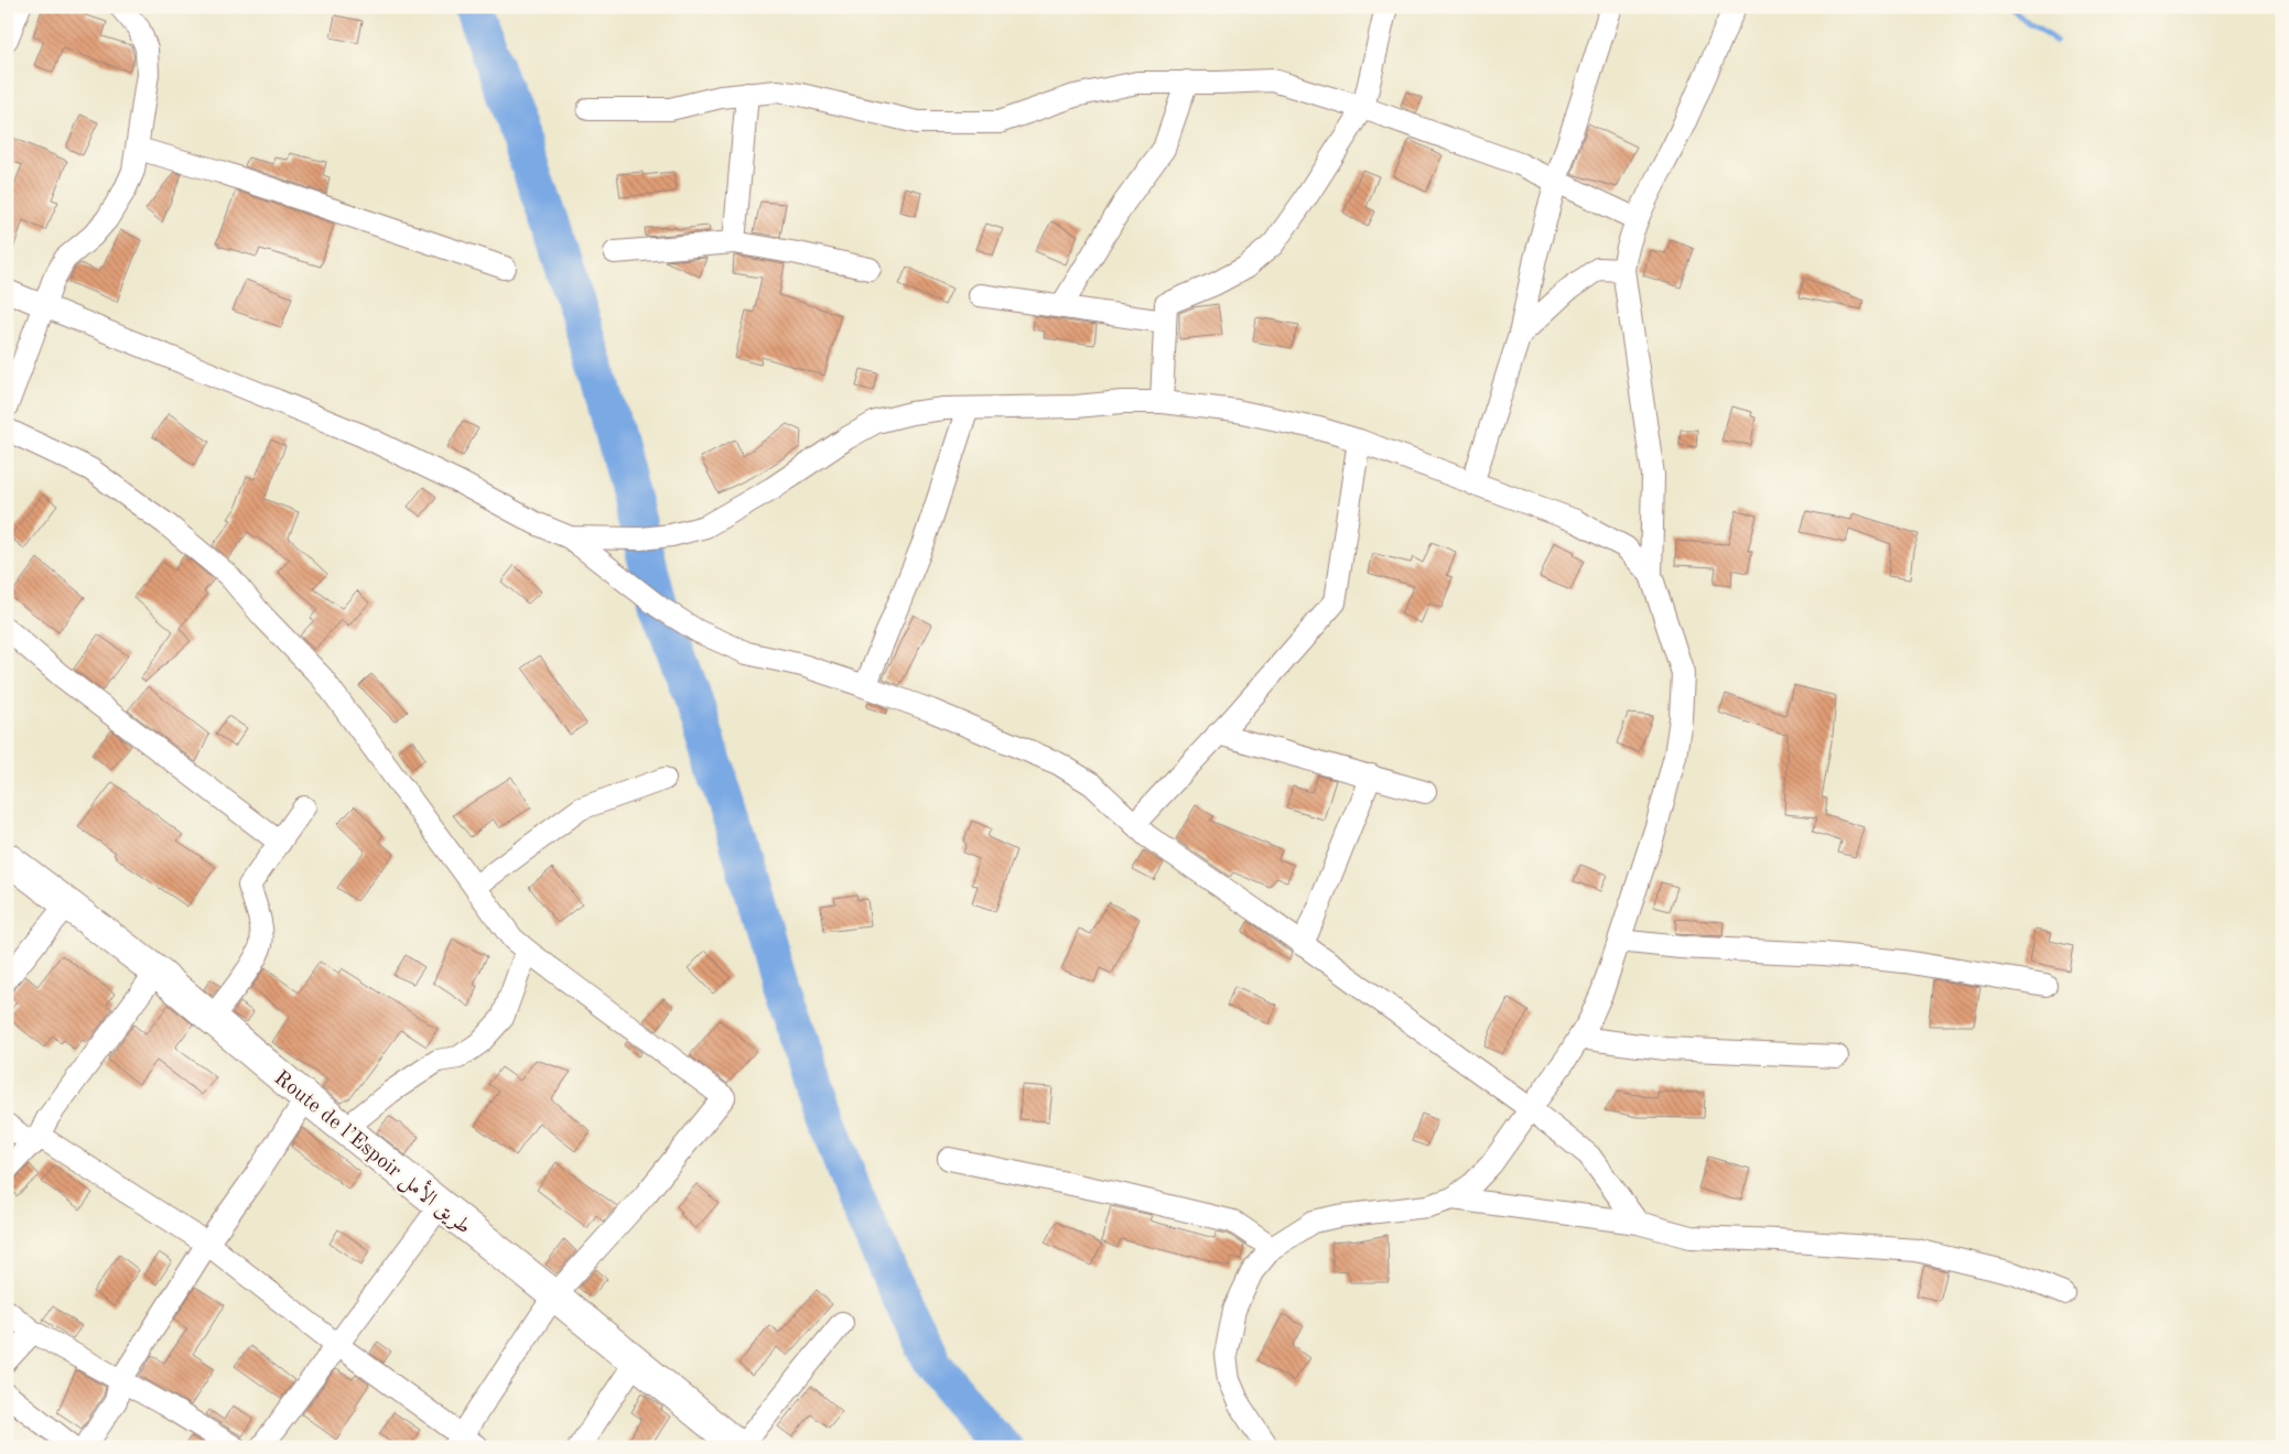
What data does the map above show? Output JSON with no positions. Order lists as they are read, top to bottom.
{
  "streets": {
    "highway": ["Route de l’Espoir طريق الأمل"]
  }
}
